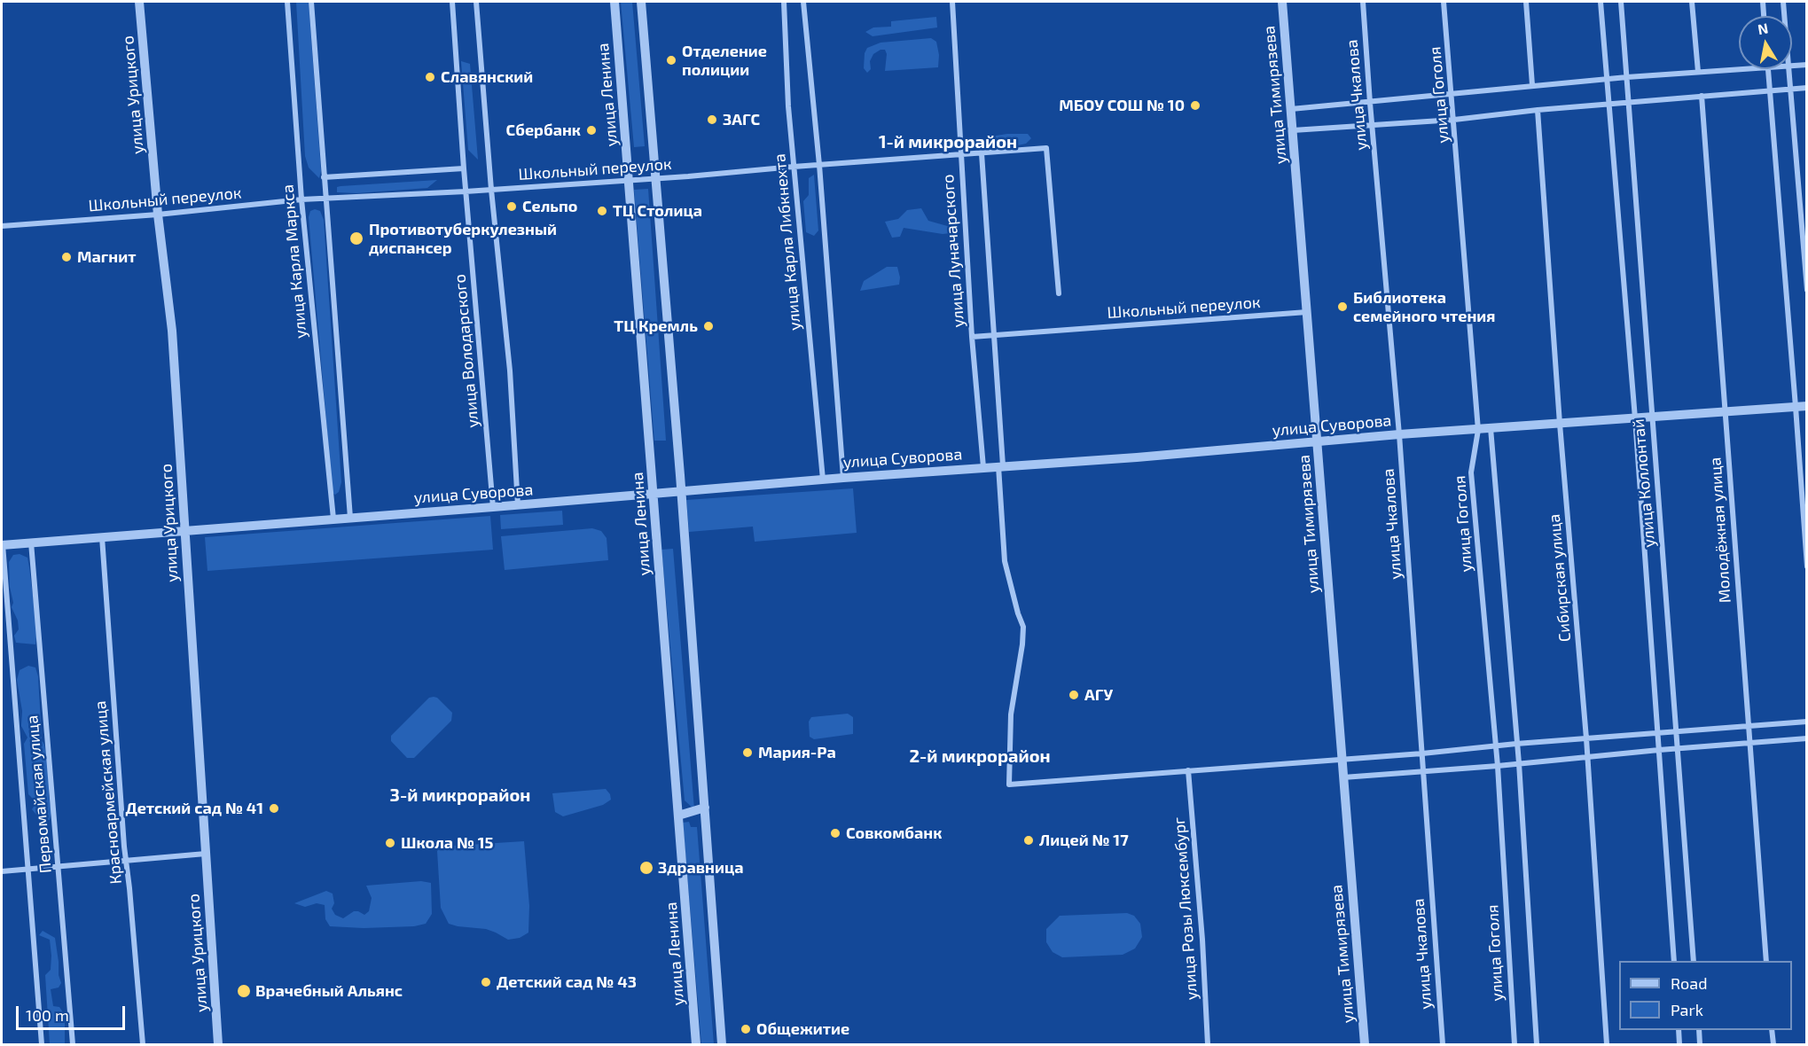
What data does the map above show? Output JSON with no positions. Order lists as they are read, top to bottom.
{
  "streets": {
    "street": [
      "улица Урицкого",
      "улица Ленина",
      "улица Тимирязева",
      "улица Чкалова",
      "улица Гоголя",
      "Школьный переулок",
      "улица Карла Либкнехта",
      "улица Луначарского",
      "улица Карла Маркса",
      "улица Володарского",
      "улица Суворова",
      "улица Коллонтай",
      "Молодёжная улица",
      "Сибирская улица",
      "Красноармейская улица",
      "Первомайская улица",
      "улица Розы Люксембург"
    ]
  },
  "crossings": [
    ["улица Урицкого", "Школьный переулок"],
    ["улица Урицкого", "улица Суворова"],
    ["улица Ленина", "Школьный переулок"],
    ["улица Ленина", "улица Суворова"],
    ["улица Тимирязева", "Школьный переулок"],
    ["улица Тимирязева", "улица Суворова"],
    ["улица Чкалова", "улица Суворова"],
    ["улица Гоголя", "улица Суворова"],
    ["Школьный переулок", "улица Карла Либкнехта"],
    ["Школьный переулок", "улица Луначарского"],
    ["Школьный переулок", "улица Карла Маркса"],
    ["Школьный переулок", "улица Володарского"],
    ["улица Карла Либкнехта", "улица Суворова"],
    ["улица Луначарского", "улица Суворова"],
    ["улица Карла Маркса", "улица Суворова"],
    ["улица Володарского", "улица Суворова"],
    ["улица Суворова", "улица Коллонтай"],
    ["улица Суворова", "Молодёжная улица"],
    ["улица Суворова", "Сибирская улица"],
    ["улица Суворова", "Красноармейская улица"],
    ["улица Суворова", "Первомайская улица"]
  ],
  "districts": ["1-й микрорайон", "2-й микрорайон", "3-й микрорайон"],
  "places": [
    "Отделение полиции",
    "Славянский",
    "МБОУ СОШ № 10",
    "ЗАГС",
    "Сбербанк",
    "Сельпо",
    "ТЦ Столица",
    "Противотуберкулезный диспансер",
    "Магнит",
    "Библиотека семейного чтения",
    "ТЦ Кремль",
    "АГУ",
    "Мария-Ра",
    "Детский сад № 41",
    "Совкомбанк",
    "Лицей № 17",
    "Школа № 15",
    "Здравница",
    "Детский сад № 43",
    "Врачебный Альянс",
    "Общежитие"
  ],
  "legend": ["Road", "Park"],
  "scale_bar": "100 m",
  "north": "top"
}
